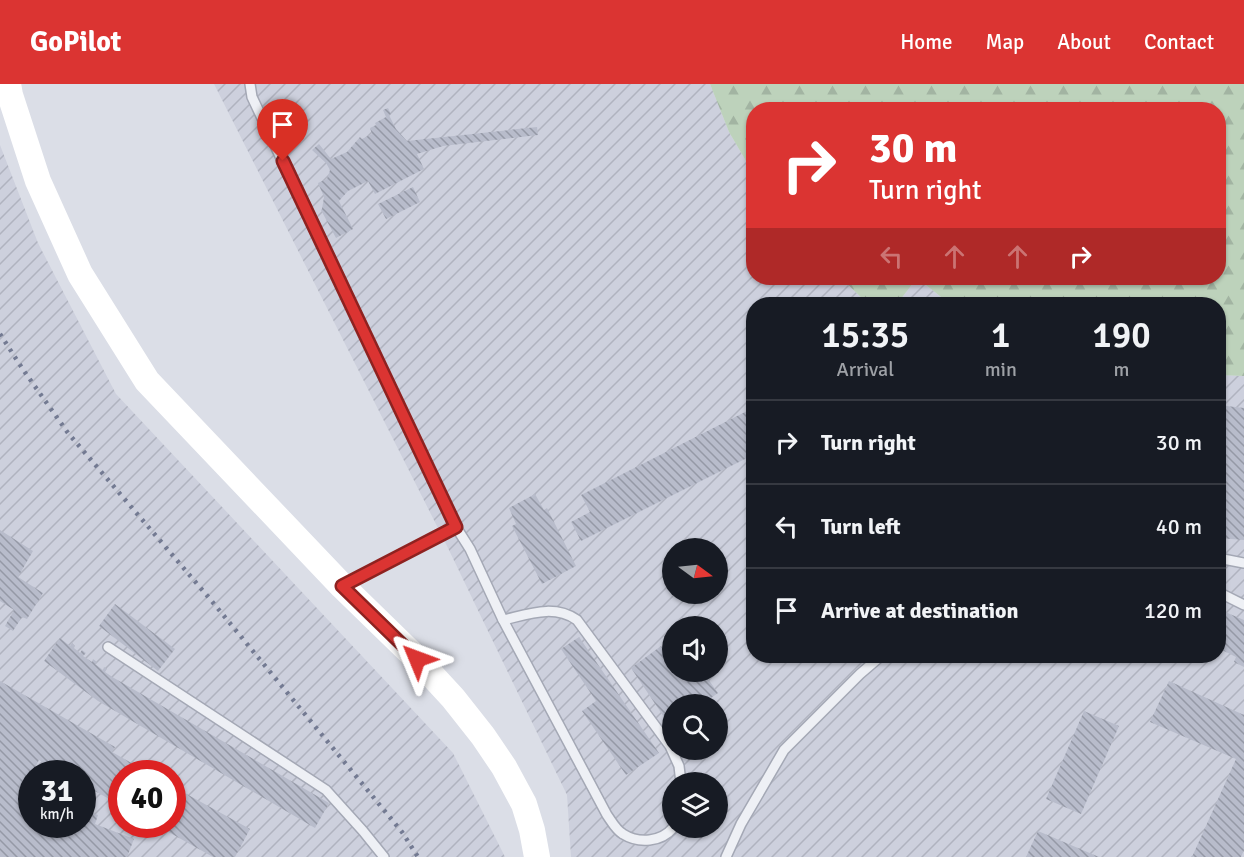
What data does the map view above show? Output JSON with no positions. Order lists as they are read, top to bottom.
{
  "north": "right",
  "page": {
    "header": "GoPilot",
    "nav": [
      "Home",
      "Map",
      "About",
      "Contact"
    ],
    "turn": ["30 m", "Turn right"],
    "eta": [
      "15:35",
      "Arrival",
      "1",
      "min",
      "190",
      "m"
    ],
    "list": [
      {
        "name": "Turn right",
        "value": "30 m"
      },
      {
        "name": "Turn left",
        "value": "40 m"
      },
      {
        "name": "Arrive at destination",
        "value": "120 m"
      }
    ],
    "speed": "31 km/h",
    "limit": "40"
  }
}
